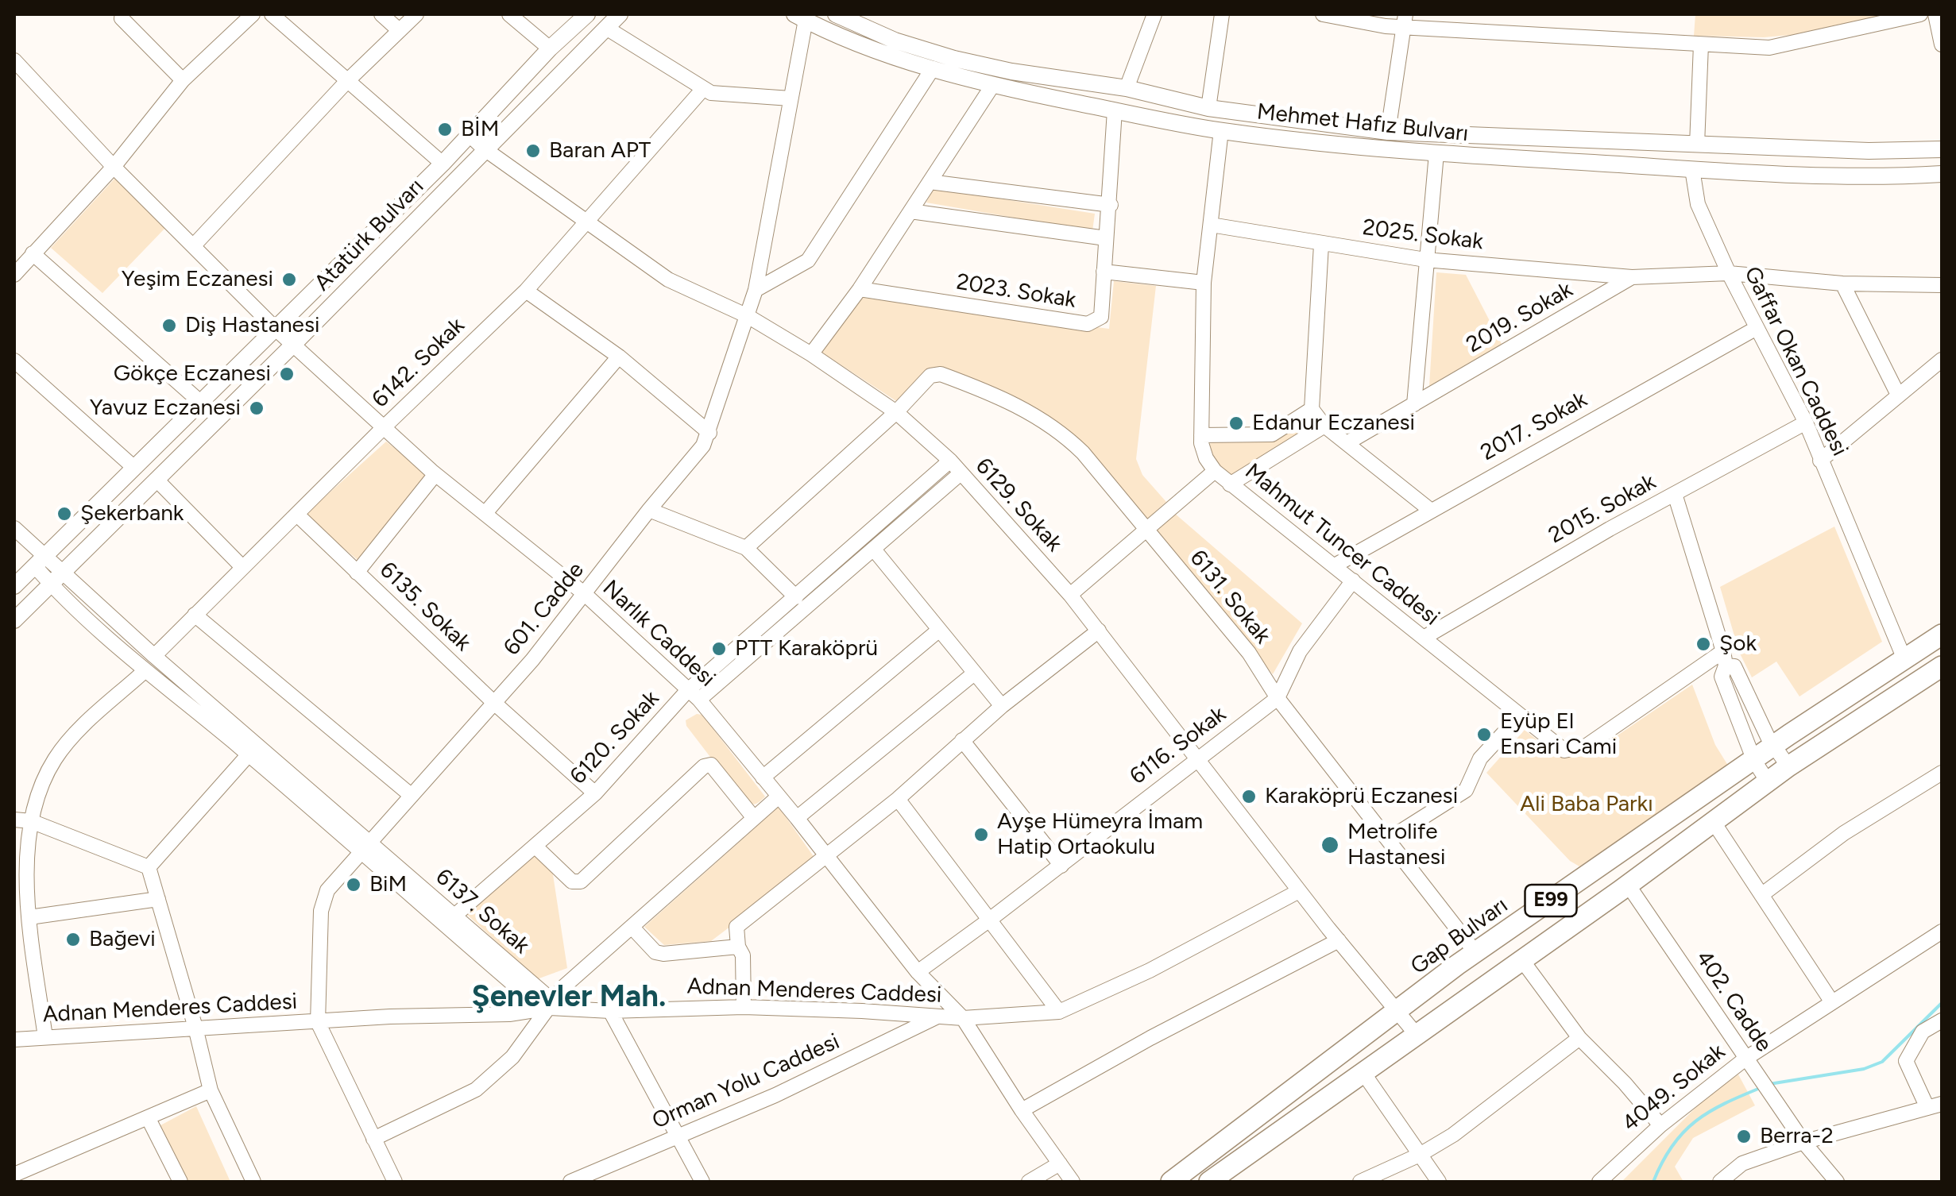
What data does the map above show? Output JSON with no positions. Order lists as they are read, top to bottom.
{
  "streets": {
    "highway": ["E99", "Gap Bulvarı"],
    "main road": ["Mehmet Hafız Bulvarı", "Atatürk Bulvarı"],
    "street": [
      "2025. Sokak",
      "2023. Sokak",
      "2019. Sokak",
      "Gaffar Okan Caddesi",
      "6142. Sokak",
      "2017. Sokak",
      "6129. Sokak",
      "2015. Sokak",
      "Mahmut Tuncer Caddesi",
      "6131. Sokak",
      "6135. Sokak",
      "601. Cadde",
      "Narlık Caddesi",
      "6120. Sokak",
      "6116. Sokak",
      "6137. Sokak",
      "Adnan Menderes Caddesi",
      "402. Cadde",
      "Orman Yolu Caddesi",
      "4049. Sokak"
    ]
  },
  "crossings": [
    ["Mehmet Hafız Bulvarı", "2023. Sokak"],
    ["Mehmet Hafız Bulvarı", "Gaffar Okan Caddesi"],
    ["Mehmet Hafız Bulvarı", "Mahmut Tuncer Caddesi"],
    ["Mehmet Hafız Bulvarı", "601. Cadde"],
    ["Atatürk Bulvarı", "6129. Sokak"],
    ["Atatürk Bulvarı", "Narlık Caddesi"],
    ["Atatürk Bulvarı", "6137. Sokak"],
    ["2025. Sokak", "2019. Sokak"],
    ["2025. Sokak", "Mahmut Tuncer Caddesi"],
    ["2019. Sokak", "Gaffar Okan Caddesi"],
    ["Gaffar Okan Caddesi", "2017. Sokak"],
    ["Gaffar Okan Caddesi", "2015. Sokak"],
    ["Gaffar Okan Caddesi", "Gap Bulvarı"],
    ["6142. Sokak", "6129. Sokak"],
    ["6142. Sokak", "6135. Sokak"],
    ["6142. Sokak", "Narlık Caddesi"],
    ["6142. Sokak", "6137. Sokak"],
    ["2017. Sokak", "Mahmut Tuncer Caddesi"],
    ["6129. Sokak", "6131. Sokak"],
    ["6129. Sokak", "601. Cadde"],
    ["6129. Sokak", "6120. Sokak"],
    ["6129. Sokak", "6116. Sokak"],
    ["6129. Sokak", "E99"],
    ["6129. Sokak", "Gap Bulvarı"],
    ["6129. Sokak", "Adnan Menderes Caddesi"],
    ["2015. Sokak", "Mahmut Tuncer Caddesi"],
    ["Mahmut Tuncer Caddesi", "6116. Sokak"],
    ["6131. Sokak", "6116. Sokak"],
    ["6131. Sokak", "Gap Bulvarı"],
    ["6135. Sokak", "601. Cadde"],
    ["6135. Sokak", "6120. Sokak"],
    ["601. Cadde", "Narlık Caddesi"],
    ["601. Cadde", "6137. Sokak"],
    ["601. Cadde", "Adnan Menderes Caddesi"],
    ["Narlık Caddesi", "6120. Sokak"],
    ["Narlık Caddesi", "6116. Sokak"],
    ["Narlık Caddesi", "Adnan Menderes Caddesi"],
    ["6120. Sokak", "6137. Sokak"],
    ["E99", "402. Cadde"],
    ["6137. Sokak", "Adnan Menderes Caddesi"],
    ["Adnan Menderes Caddesi", "Orman Yolu Caddesi"],
    ["402. Cadde", "4049. Sokak"]
  ],
  "districts": ["Şenevler Mah."],
  "parks": ["Ali Baba Parkı"],
  "places": [
    "BİM",
    "Baran APT",
    "Yeşim Eczanesi",
    "Diş Hastanesi",
    "Gökçe Eczanesi",
    "Yavuz Eczanesi",
    "Edanur Eczanesi",
    "Şekerbank",
    "Şok",
    "PTT Karaköprü",
    "Eyüp El Ensari Cami",
    "Karaköprü Eczanesi",
    "Ayşe Hümeyra İmam Hatip Ortaokulu",
    "Metrolife Hastanesi",
    "BiM",
    "Bağevi",
    "Berra-2"
  ]
}
